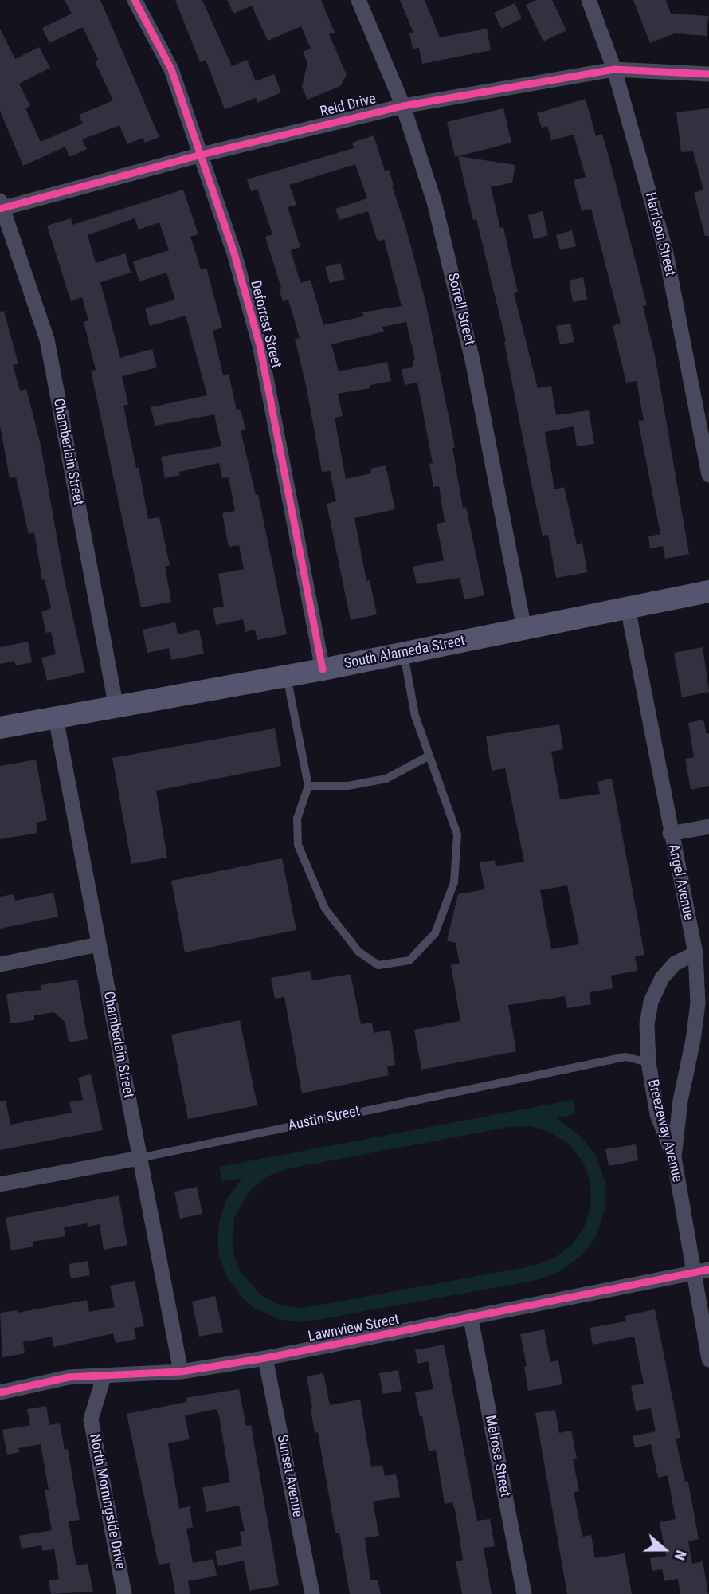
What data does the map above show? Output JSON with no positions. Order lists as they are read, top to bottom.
{
  "streets": {
    "main road": ["South Alameda Street"],
    "street": [
      "Reid Drive",
      "Harrison Street",
      "Sorrell Street",
      "Deforrest Street",
      "Chamberlain Street",
      "Angel Avenue",
      "Austin Street",
      "Breezeway Avenue",
      "Lawnview Street",
      "Melrose Street",
      "Sunset Avenue",
      "North Morningside Drive"
    ]
  },
  "crossings": [
    ["Reid Drive", "Harrison Street"],
    ["Reid Drive", "Sorrell Street"],
    ["Reid Drive", "Deforrest Street"],
    ["Reid Drive", "Chamberlain Street"],
    ["Sorrell Street", "South Alameda Street"],
    ["Deforrest Street", "South Alameda Street"],
    ["Chamberlain Street", "South Alameda Street"],
    ["Chamberlain Street", "Austin Street"],
    ["Chamberlain Street", "Lawnview Street"],
    ["South Alameda Street", "Angel Avenue"],
    ["Angel Avenue", "Breezeway Avenue"],
    ["Austin Street", "Breezeway Avenue"],
    ["Breezeway Avenue", "Lawnview Street"],
    ["Lawnview Street", "Melrose Street"],
    ["Lawnview Street", "Sunset Avenue"],
    ["Lawnview Street", "North Morningside Drive"]
  ],
  "north": "right"
}
